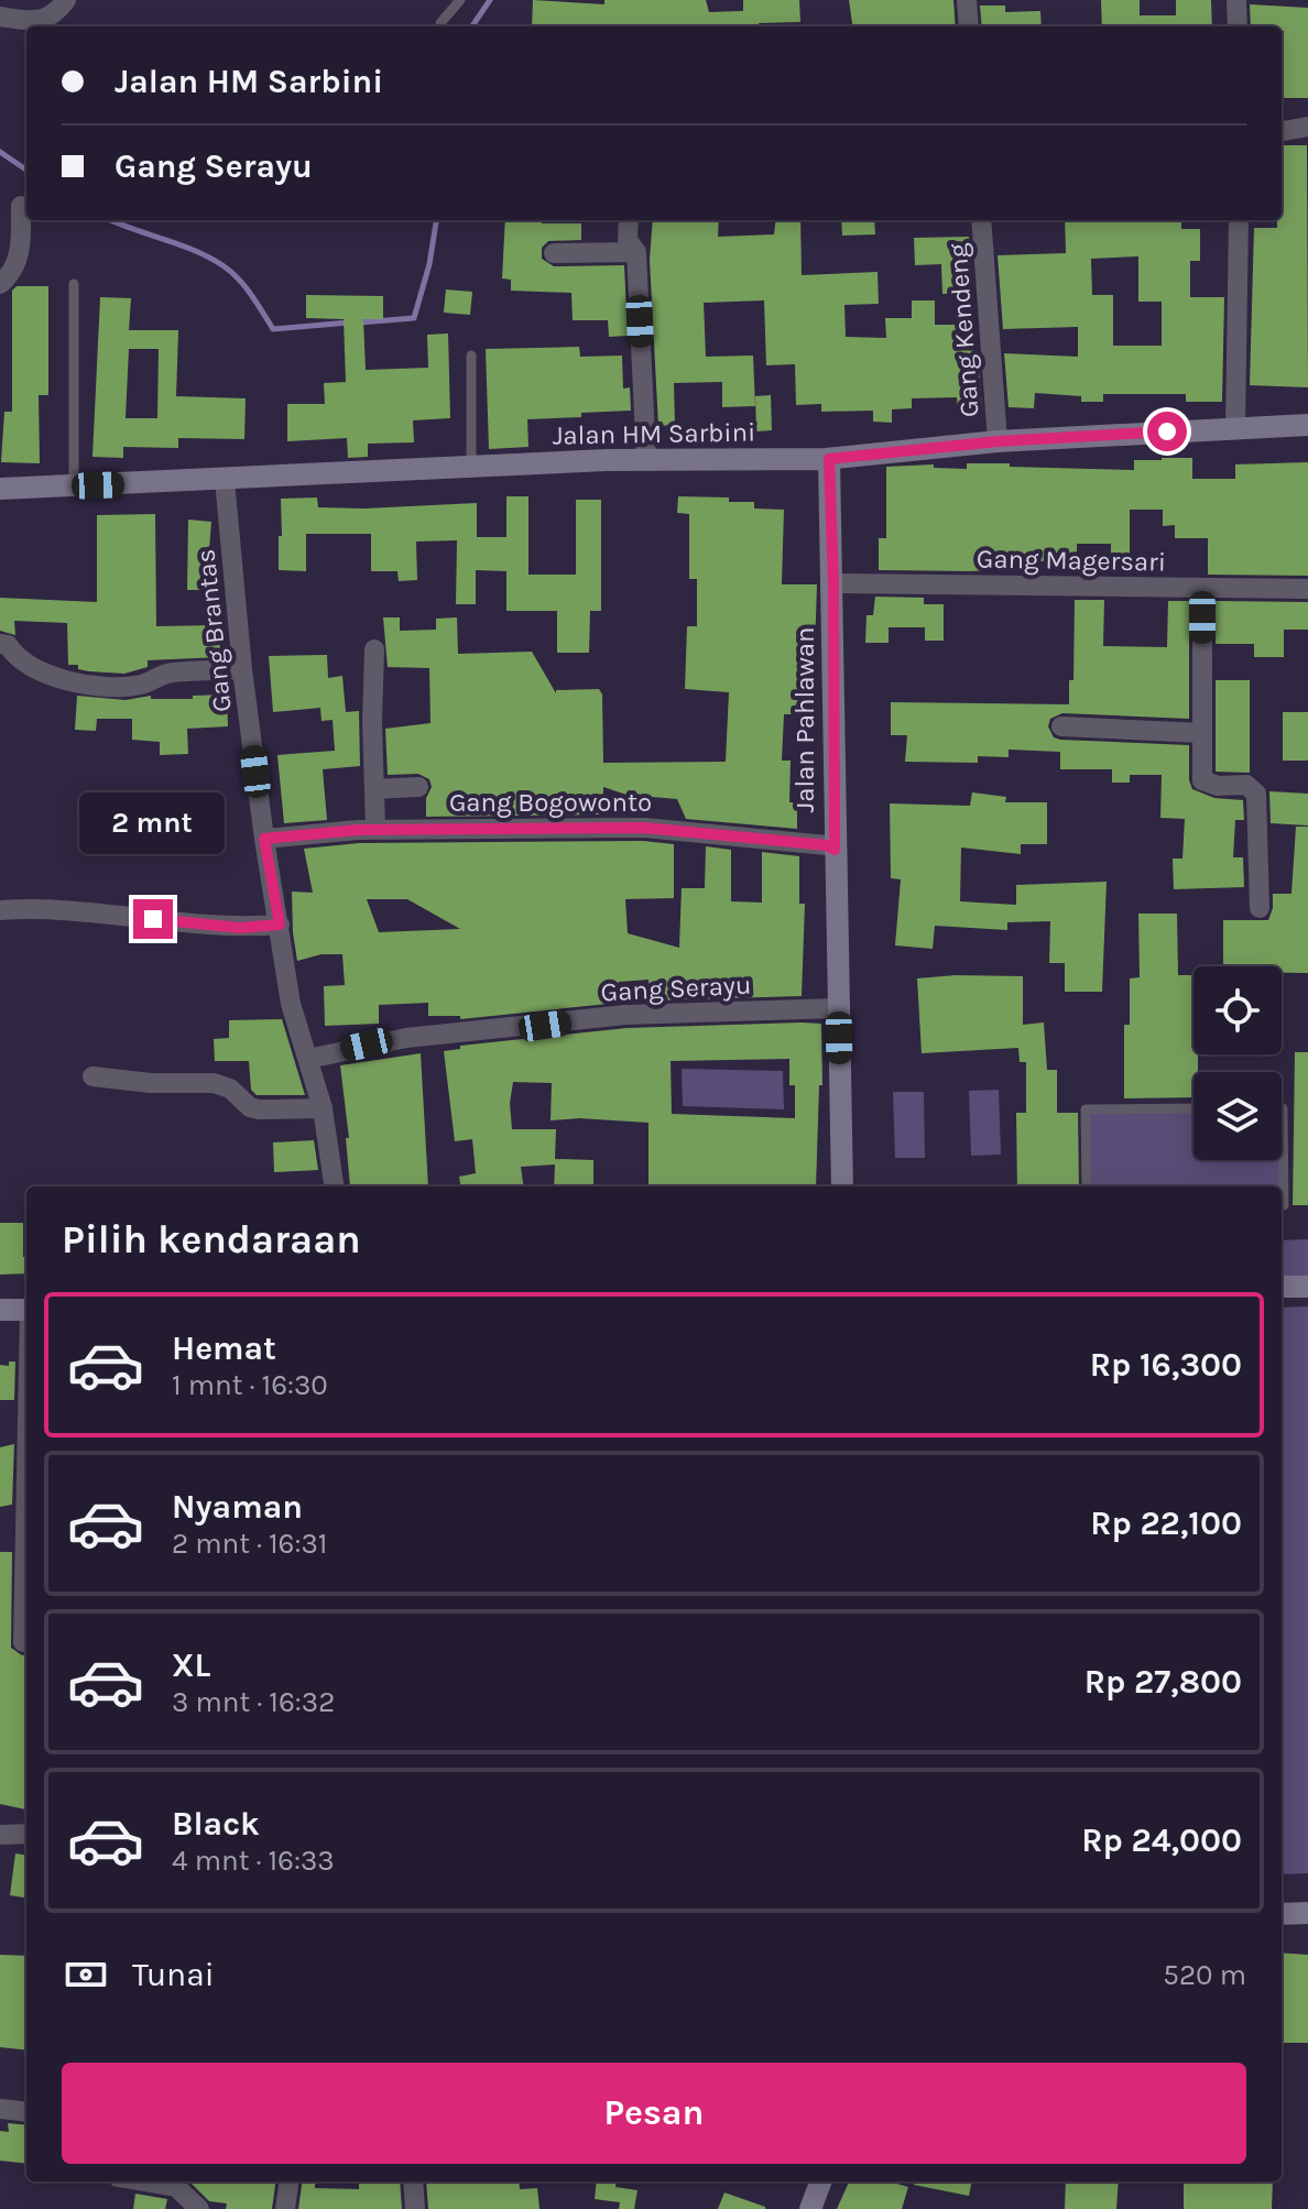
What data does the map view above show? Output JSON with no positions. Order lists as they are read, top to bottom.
{
  "streets": {
    "main road": ["Jalan HM Sarbini", "Jalan Pahlawan"],
    "street": [
      "Gang Kendeng",
      "Gang Magersari",
      "Gang Brantas",
      "Gang Bogowonto",
      "Gang Serayu"
    ]
  },
  "crossings": [
    ["Gang Kendeng", "Jalan HM Sarbini"],
    ["Jalan HM Sarbini", "Gang Brantas"],
    ["Jalan HM Sarbini", "Jalan Pahlawan"],
    ["Gang Magersari", "Jalan Pahlawan"],
    ["Gang Brantas", "Gang Bogowonto"],
    ["Gang Brantas", "Gang Serayu"],
    ["Jalan Pahlawan", "Gang Bogowonto"],
    ["Jalan Pahlawan", "Gang Serayu"]
  ],
  "page": {
    "banner": ["Jalan HM Sarbini", "Gang Serayu"],
    "bubble": "2 mnt",
    "heading": "Pilih kendaraan",
    "list": [
      {
        "name": "Hemat",
        "note": "1 mnt · 16:30",
        "value": "Rp 16,300"
      },
      {
        "name": "Nyaman",
        "note": "2 mnt · 16:31",
        "value": "Rp 22,100"
      },
      {
        "name": "XL",
        "note": "3 mnt · 16:32",
        "value": "Rp 27,800"
      },
      {
        "name": "Black",
        "note": "4 mnt · 16:33",
        "value": "Rp 24,000"
      }
    ],
    "pay": ["Tunai", "520 m"],
    "buttons": "Pesan"
  }
}
